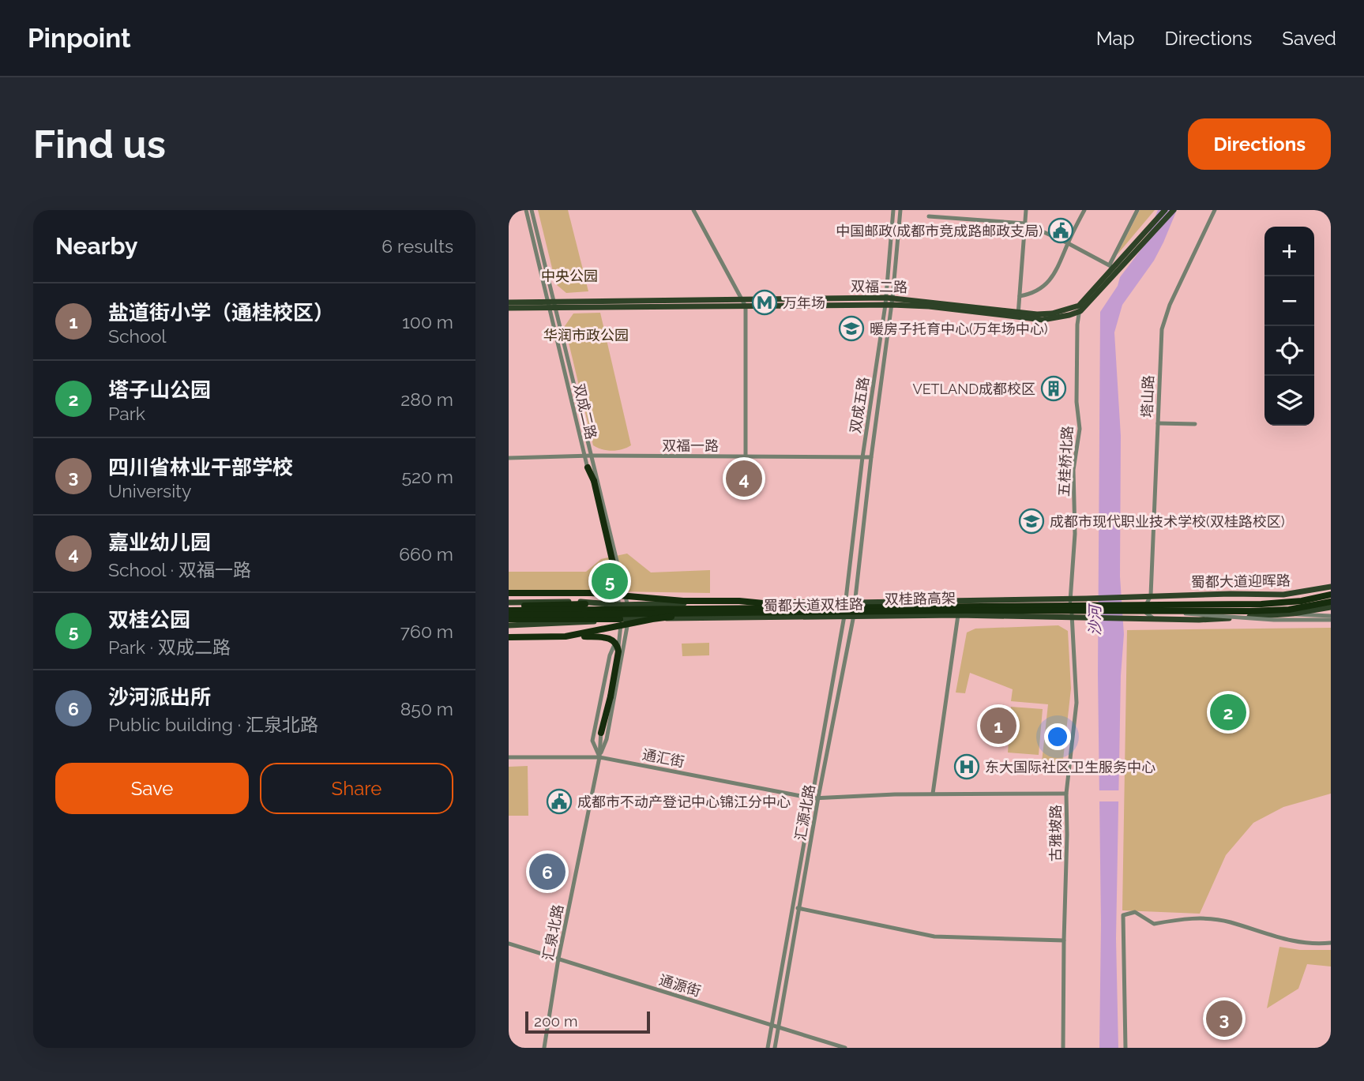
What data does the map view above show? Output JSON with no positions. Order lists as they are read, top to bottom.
{
  "streets": {
    "highway": ["双桂路高架"],
    "main road": ["双福二路", "蜀都大道迎晖路", "蜀都大道双桂路"],
    "street": [
      "塔山路",
      "双成五路",
      "双成二路",
      "双福一路",
      "五桂桥北路",
      "通汇街",
      "汇源北路",
      "古雅坡路",
      "汇泉北路",
      "通源街"
    ]
  },
  "crossings": [
    ["双福二路", "双成五路"],
    ["双福二路", "双成二路"],
    ["双福二路", "五桂桥北路"],
    ["塔山路", "蜀都大道迎晖路"],
    ["塔山路", "双桂路高架"],
    ["塔山路", "蜀都大道双桂路"],
    ["双成五路", "双福一路"],
    ["双成五路", "蜀都大道双桂路"],
    ["双成五路", "汇源北路"],
    ["双成二路", "双福一路"],
    ["双成二路", "蜀都大道双桂路"],
    ["双成二路", "汇泉北路"],
    ["五桂桥北路", "蜀都大道双桂路"],
    ["五桂桥北路", "古雅坡路"],
    ["蜀都大道迎晖路", "蜀都大道双桂路"],
    ["双桂路高架", "蜀都大道双桂路"],
    ["蜀都大道双桂路", "汇源北路"],
    ["蜀都大道双桂路", "古雅坡路"],
    ["蜀都大道双桂路", "汇泉北路"],
    ["通汇街", "汇源北路"],
    ["通汇街", "古雅坡路"],
    ["通汇街", "汇泉北路"],
    ["汇源北路", "通源街"],
    ["汇泉北路", "通源街"]
  ],
  "water": ["沙河"],
  "parks": ["中央公园", "华润市政公园"],
  "places": {
    "public building": ["中国邮政(成都市竞成路邮政支局)", "成都市不动产登记中心锦江分中心"],
    "metro station": ["万年场"],
    "school or university": ["暖房子托育中心(万年场中心)", "成都市现代职业技术学校(双桂路校区)"],
    "building": ["VETLAND成都校区"],
    "hospital": ["东大国际社区卫生服务中心"]
  },
  "scale_bar": "200 m",
  "page": {
    "header": "Pinpoint",
    "nav": ["Map", "Directions", "Saved"],
    "buttons": [
      "Directions",
      ["Save", "Share"]
    ],
    "title": "Find us",
    "heading": ["Nearby", "6 results"],
    "map_buttons": ["+", "−"],
    "list": [
      {
        "mark": "1",
        "name": "盐道街小学（通桂校区）",
        "note": "School",
        "value": "100 m"
      },
      {
        "mark": "2",
        "name": "塔子山公园",
        "note": "Park",
        "value": "280 m"
      },
      {
        "mark": "3",
        "name": "四川省林业干部学校",
        "note": "University",
        "value": "520 m"
      },
      {
        "mark": "4",
        "name": "嘉业幼儿园",
        "note": "School · 双福一路",
        "value": "660 m"
      },
      {
        "mark": "5",
        "name": "双桂公园",
        "note": "Park · 双成二路",
        "value": "760 m"
      },
      {
        "mark": "6",
        "name": "沙河派出所",
        "note": "Public building · 汇泉北路",
        "value": "850 m"
      }
    ],
    "pins": [
      "4",
      "5",
      "2",
      "1",
      "6",
      "3"
    ],
    "scale": "200 m"
  }
}
